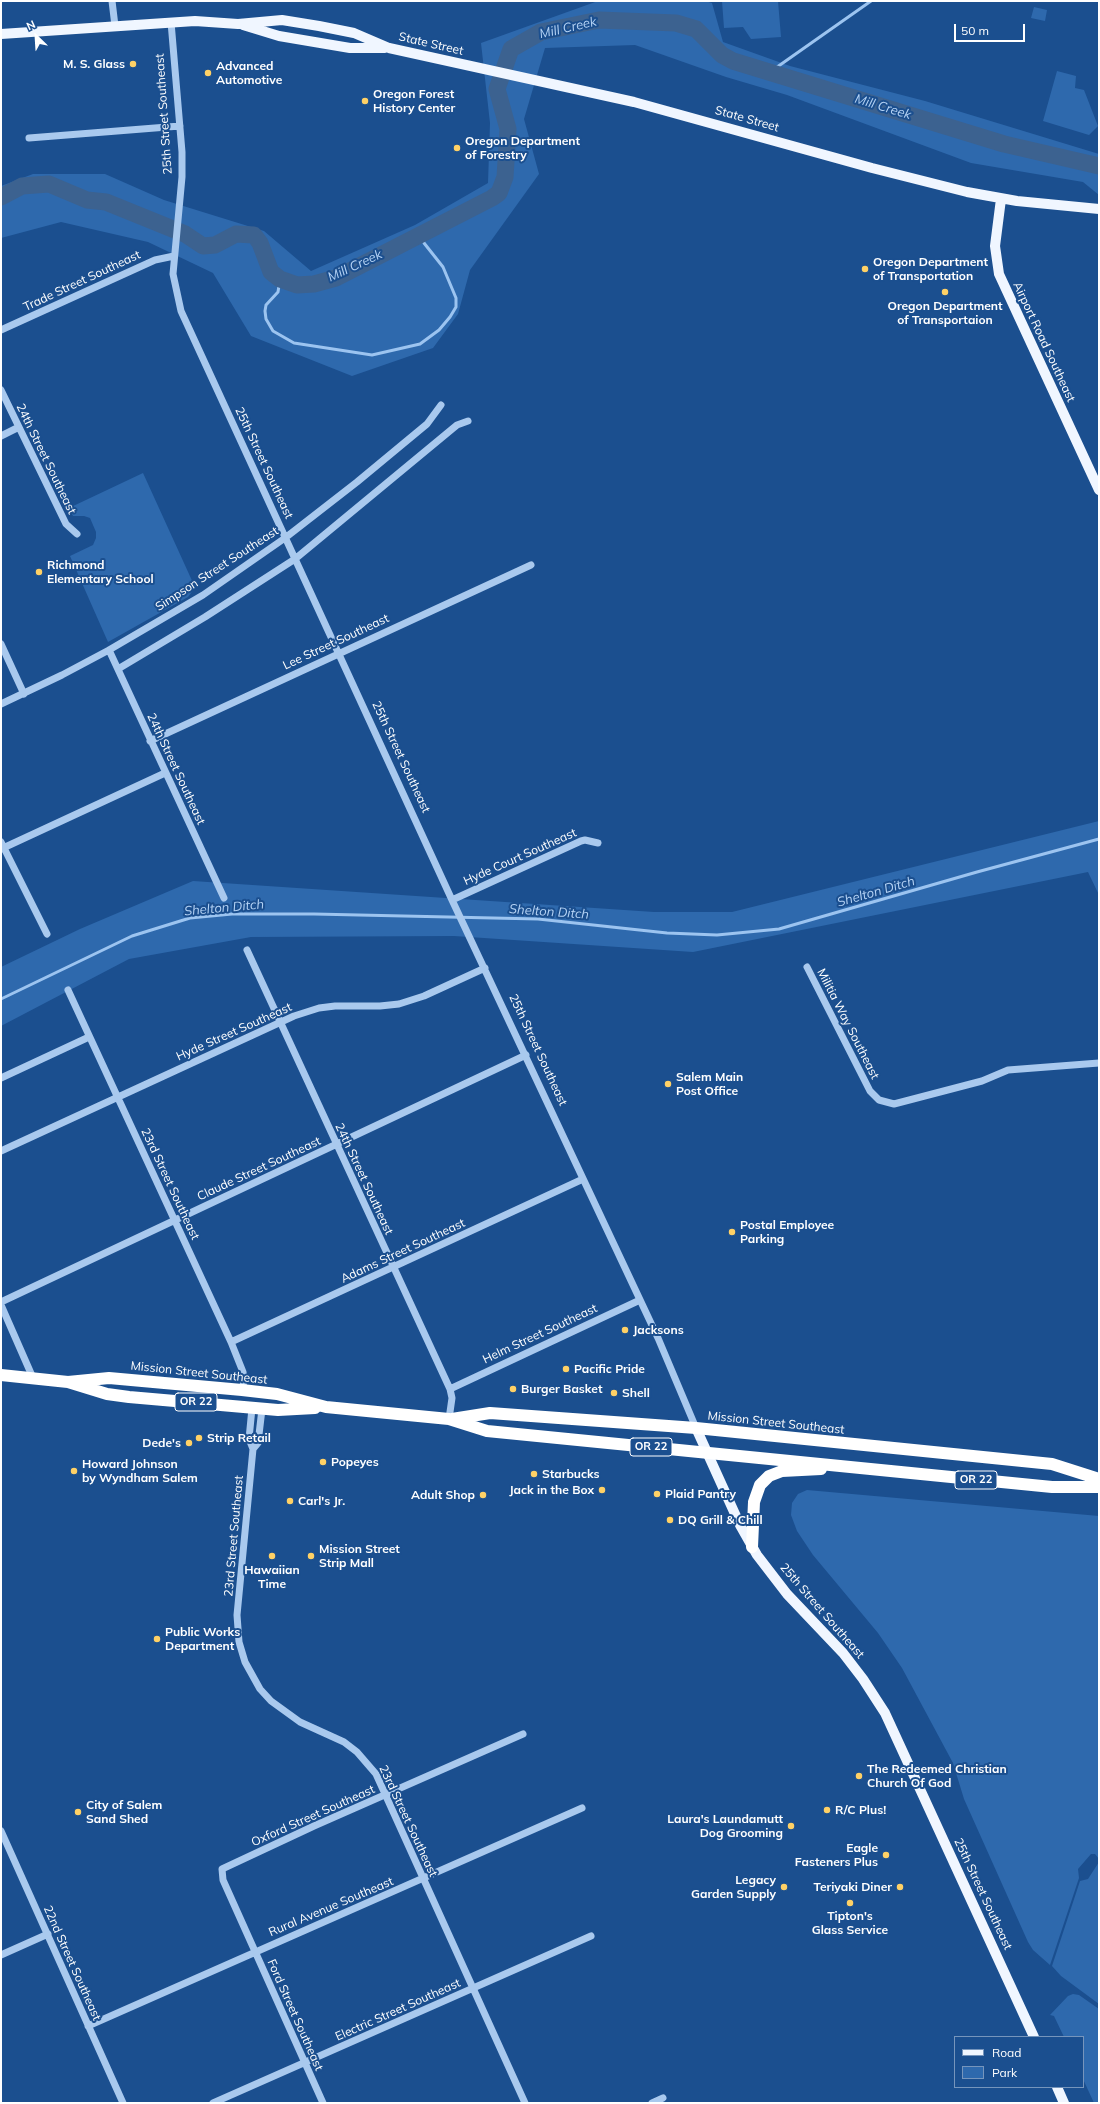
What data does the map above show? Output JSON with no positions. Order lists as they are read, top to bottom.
{
  "streets": {
    "highway": ["Mission Street Southeast", "OR 22"],
    "main road": ["State Street", "25th Street Southeast", "Airport Road Southeast"],
    "street": [
      "Trade Street Southeast",
      "24th Street Southeast",
      "Simpson Street Southeast",
      "Lee Street Southeast",
      "Hyde Court Southeast",
      "Militia Way Southeast",
      "Hyde Street Southeast",
      "Claude Street Southeast",
      "23rd Street Southeast",
      "Adams Street Southeast",
      "Helm Street Southeast",
      "Oxford Street Southeast",
      "Rural Avenue Southeast",
      "22nd Street Southeast",
      "Electric Street Southeast",
      "Ford Street Southeast"
    ]
  },
  "crossings": [
    ["State Street", "25th Street Southeast"],
    ["State Street", "Airport Road Southeast"],
    ["25th Street Southeast", "Trade Street Southeast"],
    ["25th Street Southeast", "Simpson Street Southeast"],
    ["25th Street Southeast", "Lee Street Southeast"],
    ["25th Street Southeast", "Hyde Court Southeast"],
    ["25th Street Southeast", "Hyde Street Southeast"],
    ["25th Street Southeast", "Claude Street Southeast"],
    ["25th Street Southeast", "Adams Street Southeast"],
    ["25th Street Southeast", "Helm Street Southeast"],
    ["25th Street Southeast", "Mission Street Southeast"],
    ["24th Street Southeast", "Simpson Street Southeast"],
    ["24th Street Southeast", "Lee Street Southeast"],
    ["24th Street Southeast", "Hyde Street Southeast"],
    ["24th Street Southeast", "Claude Street Southeast"],
    ["24th Street Southeast", "Adams Street Southeast"],
    ["24th Street Southeast", "Helm Street Southeast"],
    ["24th Street Southeast", "Mission Street Southeast"],
    ["Hyde Street Southeast", "23rd Street Southeast"],
    ["Claude Street Southeast", "23rd Street Southeast"],
    ["23rd Street Southeast", "Adams Street Southeast"],
    ["23rd Street Southeast", "Mission Street Southeast"],
    ["23rd Street Southeast", "Oxford Street Southeast"],
    ["23rd Street Southeast", "Rural Avenue Southeast"],
    ["23rd Street Southeast", "Electric Street Southeast"],
    ["Oxford Street Southeast", "Ford Street Southeast"],
    ["Rural Avenue Southeast", "22nd Street Southeast"],
    ["Rural Avenue Southeast", "Ford Street Southeast"],
    ["Electric Street Southeast", "Ford Street Southeast"]
  ],
  "water": ["Mill Creek", "Shelton Ditch"],
  "places": [
    "M. S. Glass",
    "Advanced Automotive",
    "Oregon Forest History Center",
    "Oregon Department of Forestry",
    "Oregon Department of Transportation",
    "Oregon Department of Transportaion",
    "Richmond Elementary School",
    "Salem Main Post Office",
    "Postal Employee Parking",
    "Jacksons",
    "Pacific Pride",
    "Burger Basket",
    "Shell",
    "Strip Retail",
    "Dede's",
    "Popeyes",
    "Howard Johnson by Wyndham Salem",
    "Starbucks",
    "Jack in the Box",
    "Plaid Pantry",
    "Adult Shop",
    "Carl's Jr.",
    "DQ Grill & Chill",
    "Hawaiian Time",
    "Mission Street Strip Mall",
    "Public Works Department",
    "The Redeemed Christian Church Of God",
    "R/C Plus!",
    "City of Salem Sand Shed",
    "Laura's Laundamutt Dog Grooming",
    "Eagle Fasteners Plus",
    "Legacy Garden Supply",
    "Teriyaki Diner",
    "Tipton's Glass Service"
  ],
  "legend": ["Road", "Park"],
  "scale_bar": "50 m",
  "north": "top left"
}
